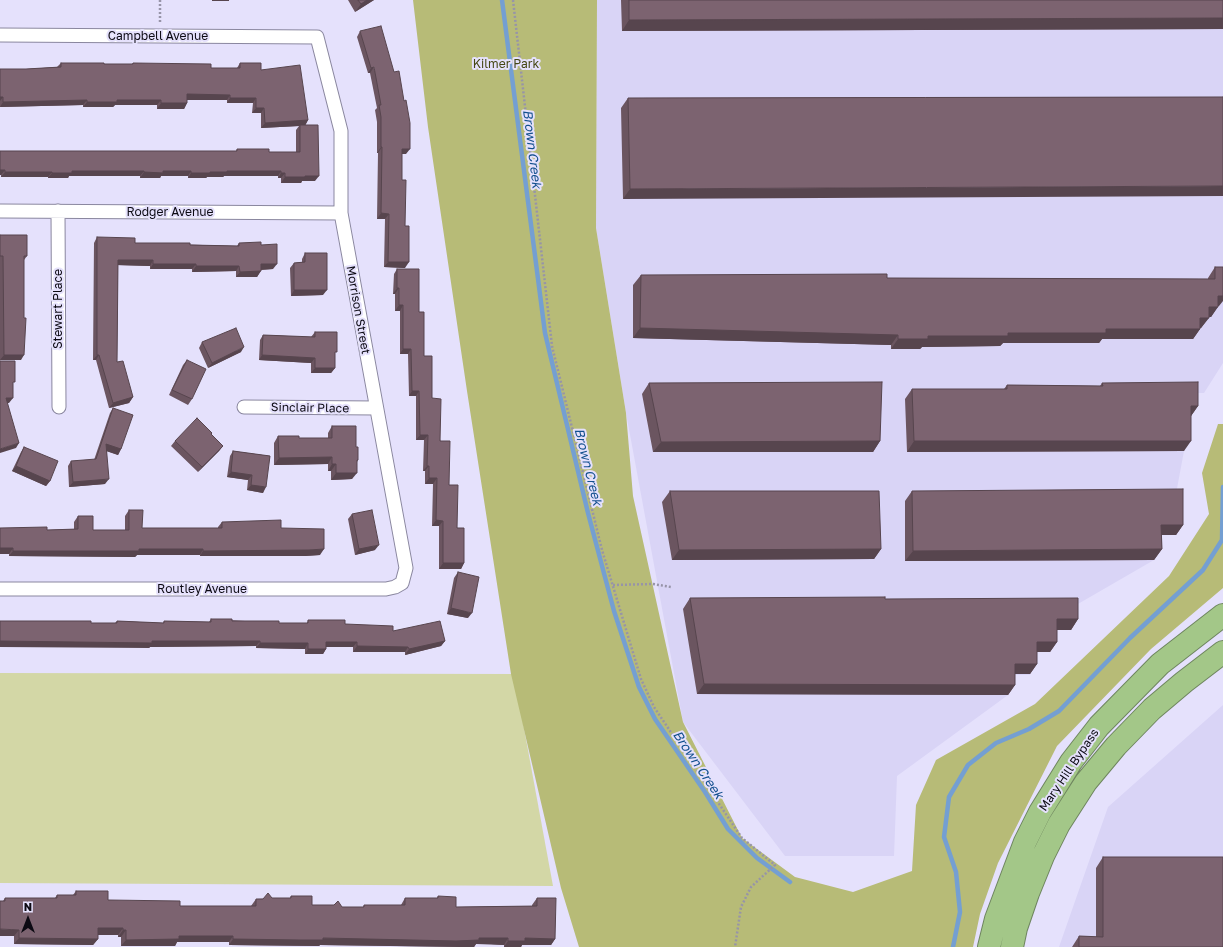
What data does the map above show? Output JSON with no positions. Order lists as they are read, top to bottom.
{
  "streets": {
    "highway": ["Mary Hill Bypass"],
    "street": [
      "Campbell Avenue",
      "Rodger Avenue",
      "Stewart Place",
      "Morrison Street",
      "Sinclair Place",
      "Routley Avenue"
    ]
  },
  "crossings": [
    ["Campbell Avenue", "Morrison Street"],
    ["Rodger Avenue", "Stewart Place"],
    ["Rodger Avenue", "Morrison Street"],
    ["Morrison Street", "Sinclair Place"],
    ["Morrison Street", "Routley Avenue"]
  ],
  "water": ["Brown Creek"],
  "parks": ["Kilmer Park"],
  "north": "top"
}
